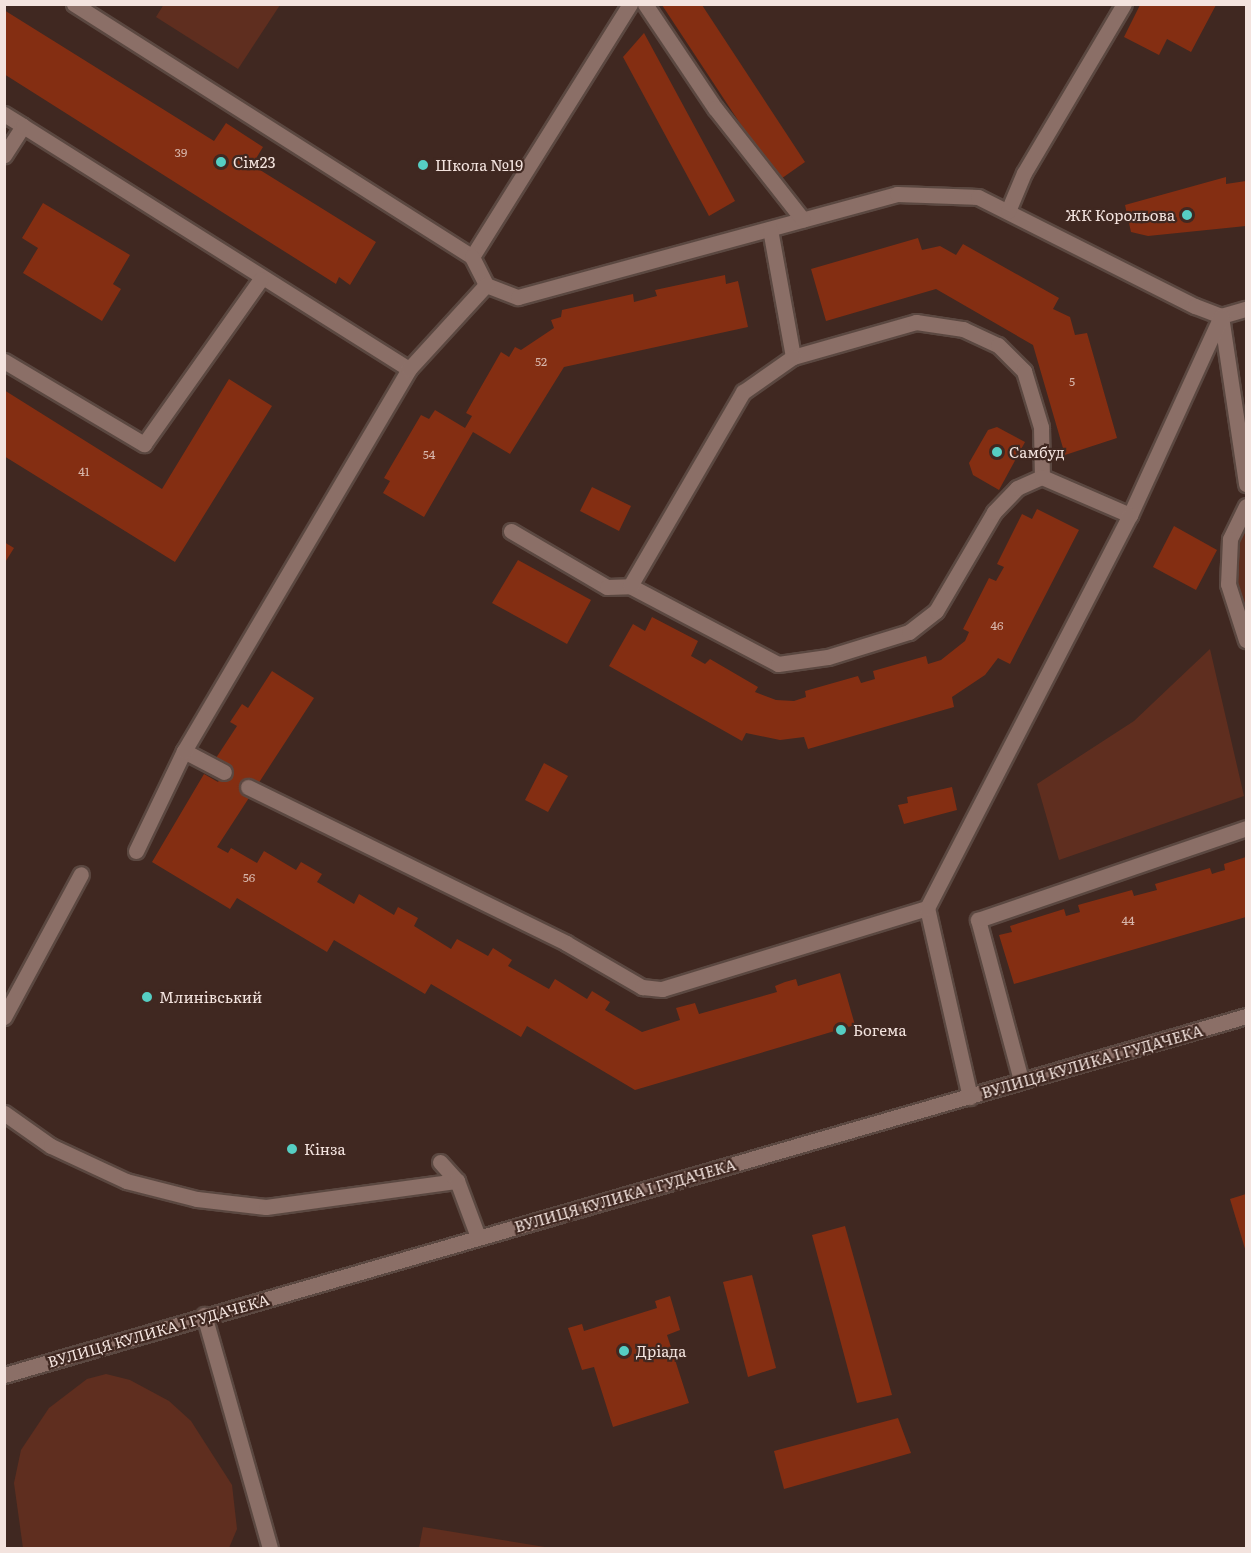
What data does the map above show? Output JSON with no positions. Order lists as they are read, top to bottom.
{
  "streets": {
    "main road": ["ВУЛИЦЯ КУЛИКА І ГУДАЧЕКА"]
  },
  "places": [
    "Сім23",
    "Школа №19",
    "ЖК Корольова",
    "Самбуд",
    "Млинівський",
    "Богема",
    "Кінза",
    "Дріада"
  ],
  "house_numbers": [
    "39",
    "52",
    "5",
    "54",
    "41",
    "46",
    "56",
    "44"
  ]
}
